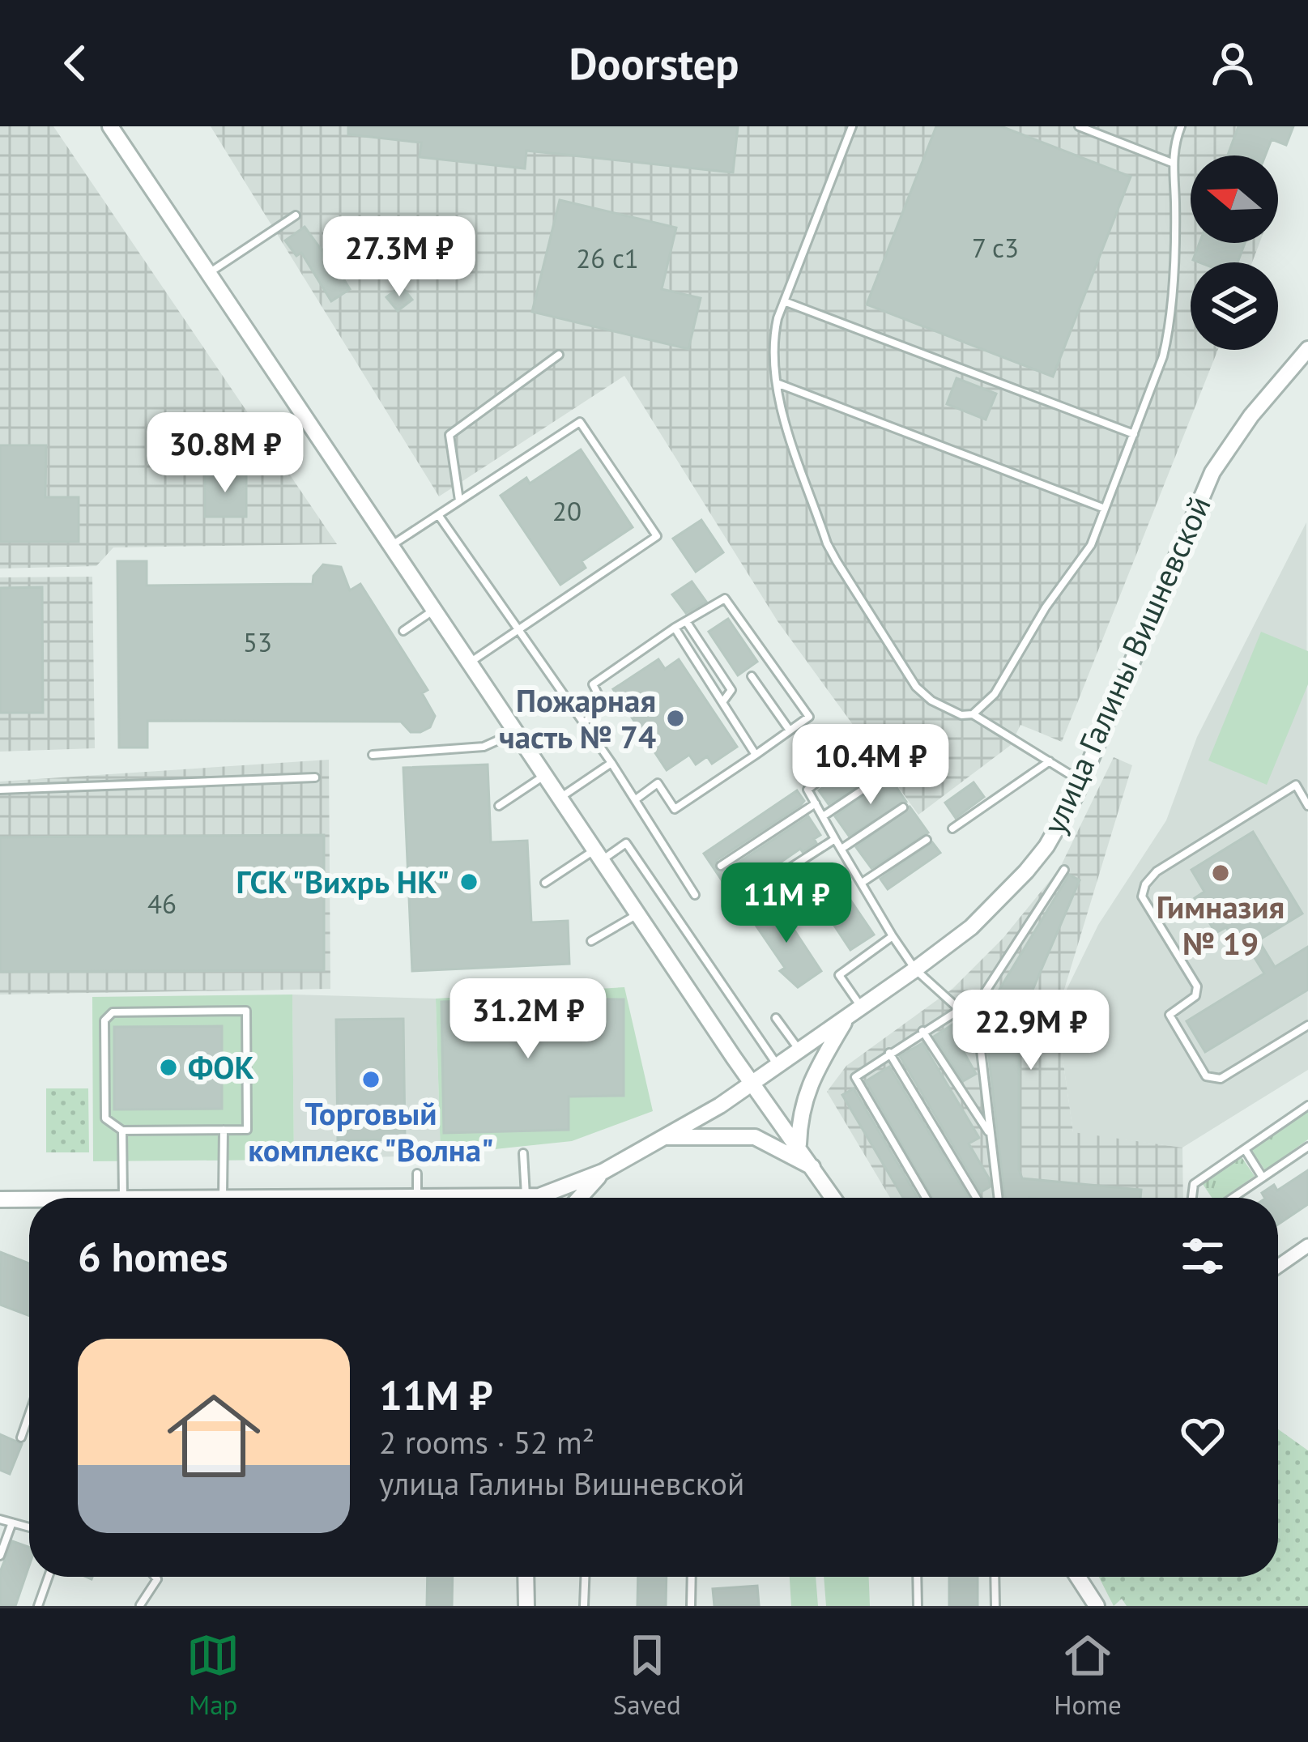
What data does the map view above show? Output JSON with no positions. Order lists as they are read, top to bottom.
{
  "streets": {
    "street": ["улица Галины Вишневской"]
  },
  "places": [
    "Пожарная часть № 74",
    "Гимназия № 19",
    "ГСК \"Вихрь НК\"",
    "ФОК",
    "Торговый комплекс \"Волна\""
  ],
  "house_numbers": [
    "7 с3",
    "26 с1",
    "20",
    "53",
    "46"
  ],
  "north": "left",
  "page": {
    "header": "Doorstep",
    "price": [
      "27.3M ₽",
      "30.8M ₽",
      "10.4M ₽",
      "11M ₽",
      "31.2M ₽",
      "22.9M ₽"
    ],
    "heading": "6 homes",
    "list": [
      {
        "name": "11M ₽",
        "note": "2 rooms · 52 m² · улица Галины Вишневской"
      }
    ],
    "tabs": ["Map", "Saved", "Home"]
  }
}
